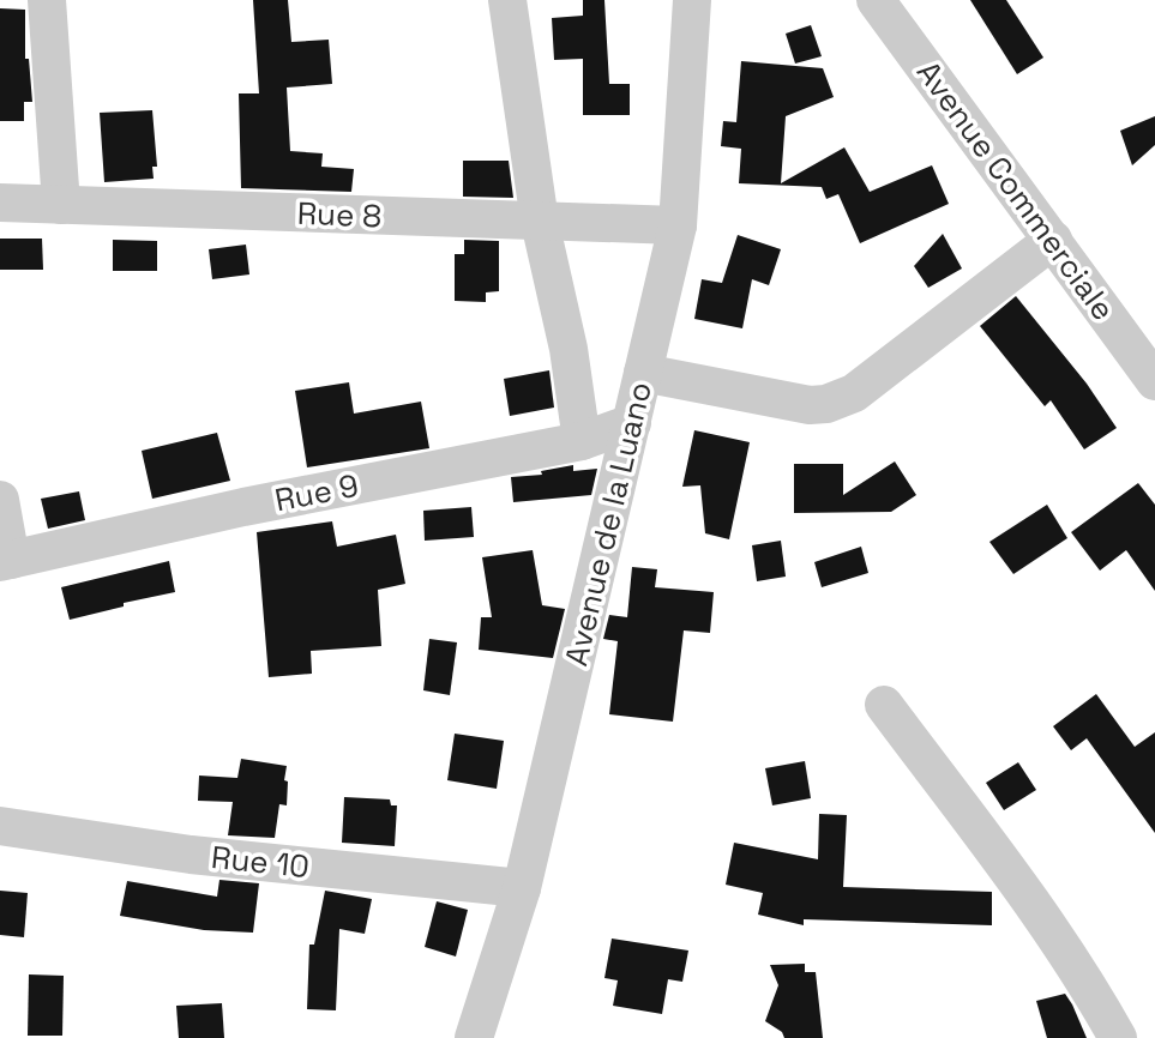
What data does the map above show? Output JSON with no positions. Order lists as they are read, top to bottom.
{
  "streets": {
    "street": [
      "Avenue Commerciale",
      "Rue 8",
      "Rue 9",
      "Avenue de la Luano",
      "Rue 10"
    ]
  },
  "crossings": [
    ["Rue 8", "Avenue de la Luano"],
    ["Rue 9", "Avenue de la Luano"],
    ["Avenue de la Luano", "Rue 10"]
  ]
}
